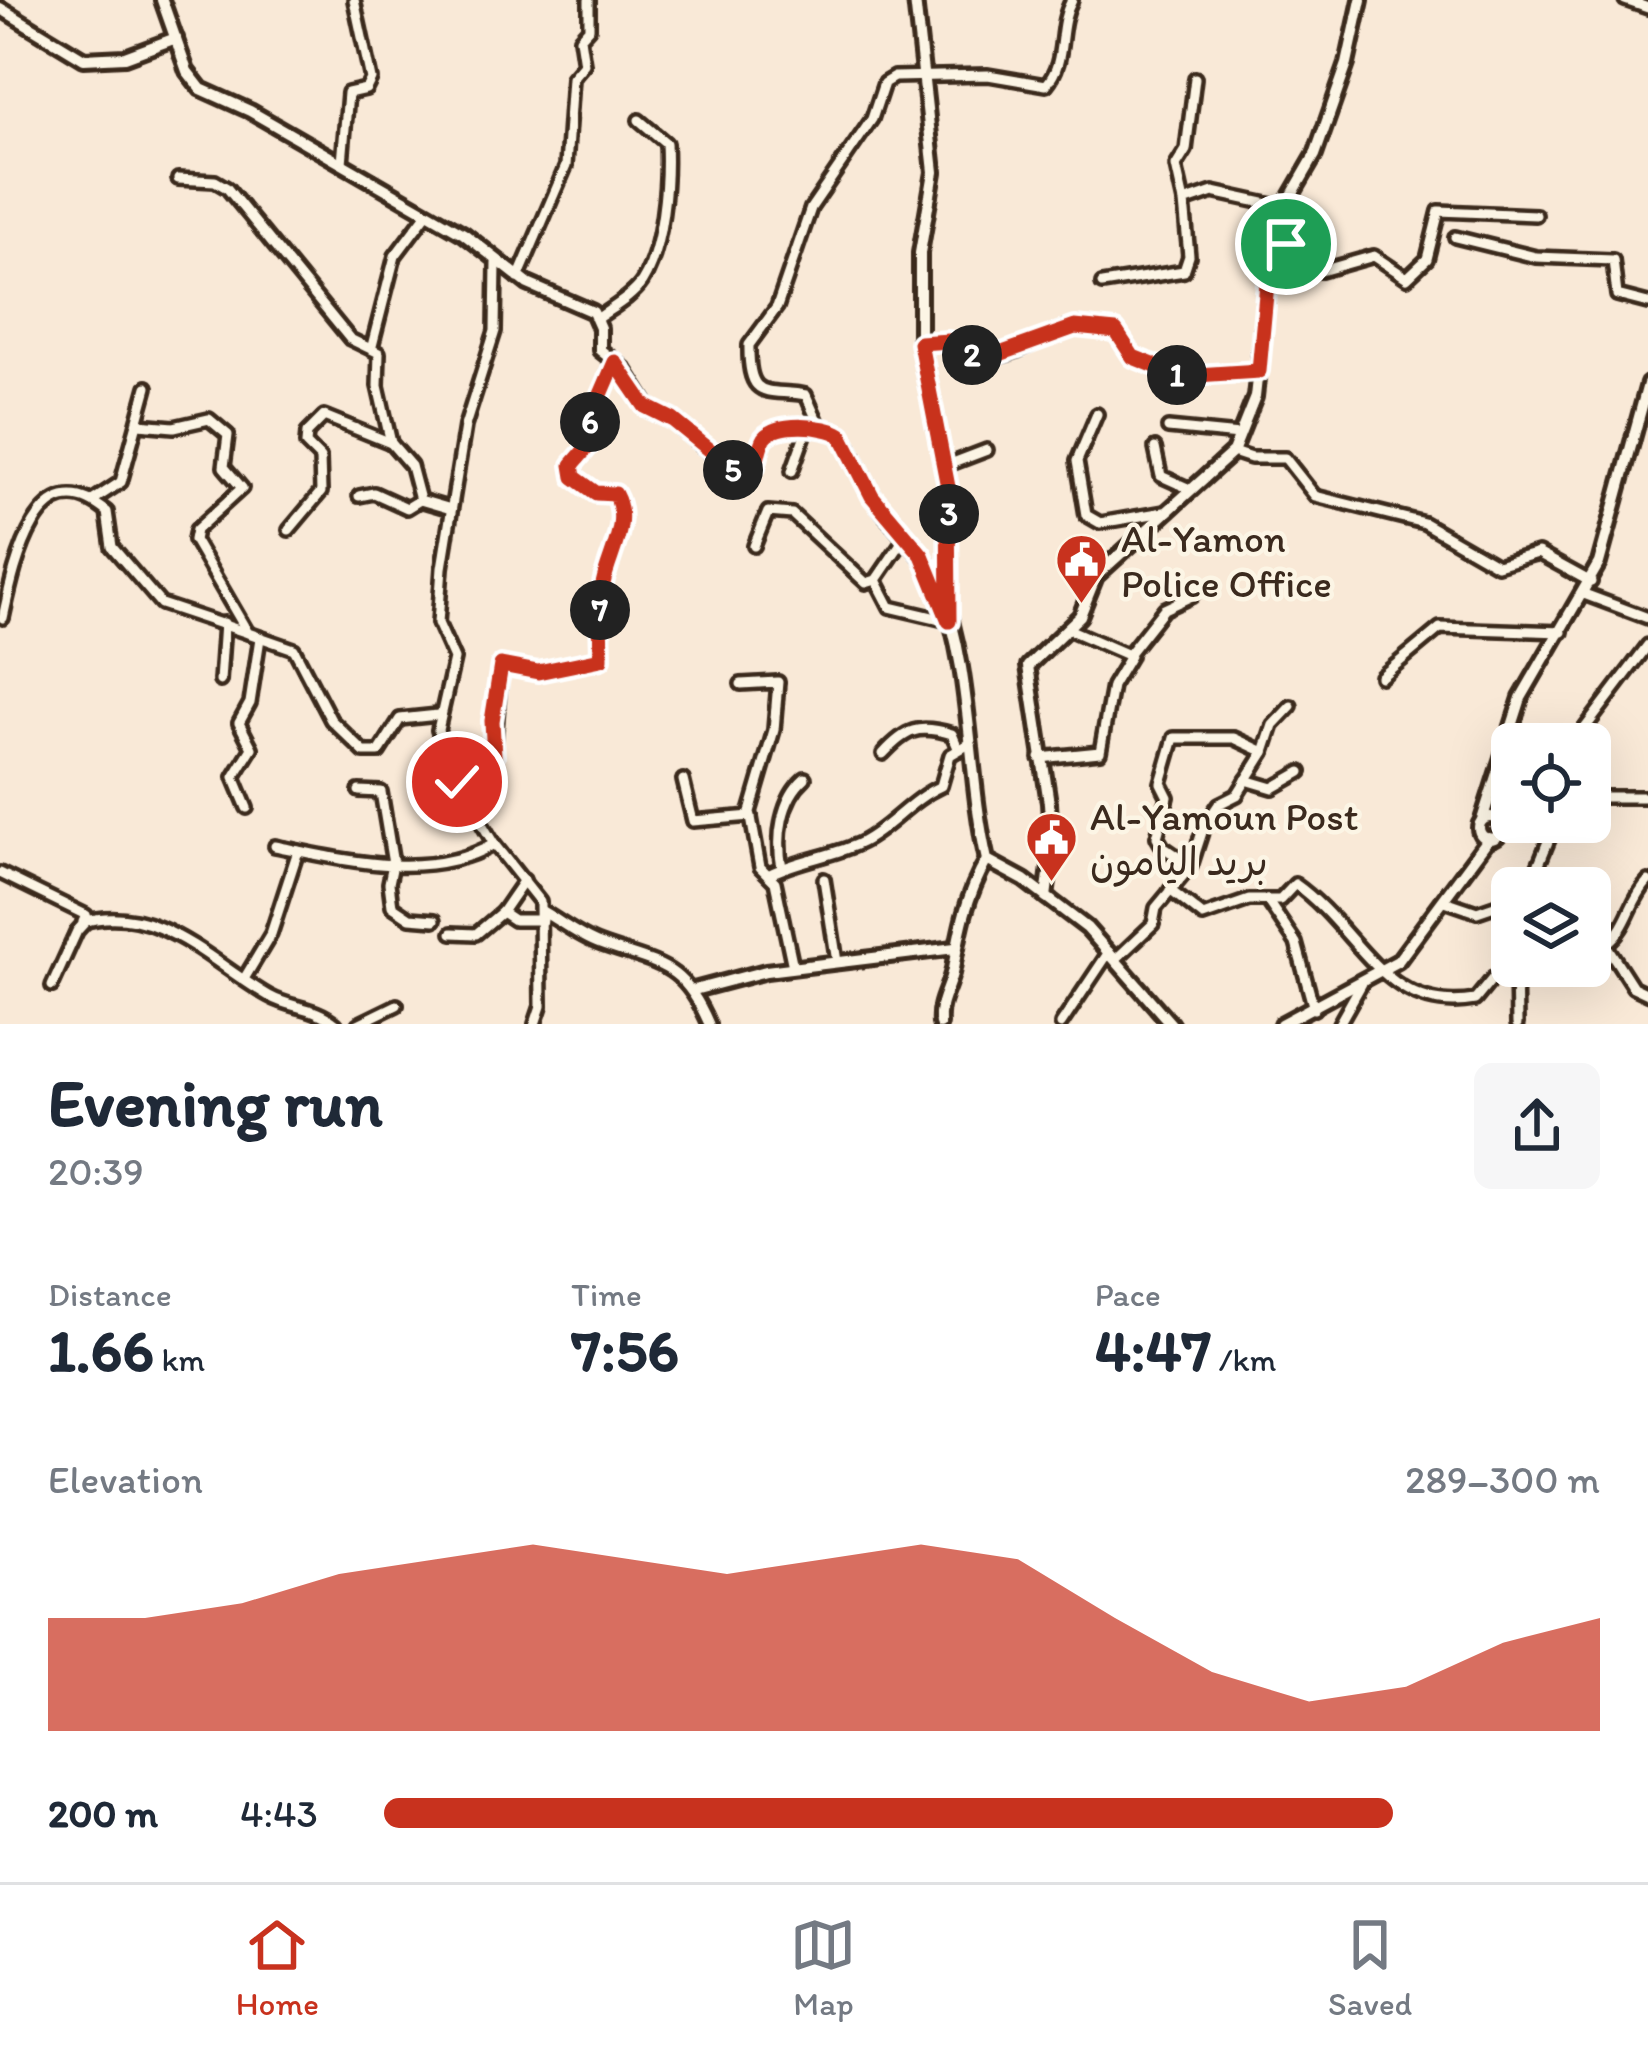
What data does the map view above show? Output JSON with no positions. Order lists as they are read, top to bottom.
{
  "places": {
    "public building": ["Al-Yamon Police Office", "Al-Yamoun Post بريد اليامون"]
  },
  "page": {
    "pins": [
      "2",
      "1",
      "6",
      "5",
      "3",
      "7"
    ],
    "heading": ["Evening run", "20:39"],
    "stats": [
      ["Distance", "1.66 km"],
      ["Time", "7:56"],
      ["Pace", "4:47 /km"]
    ],
    "chart": ["Elevation", "289–300 m"],
    "list": [
      {
        "name": "200 m",
        "note": "4:43"
      }
    ],
    "tabs": ["Home", "Map", "Saved"]
  }
}
